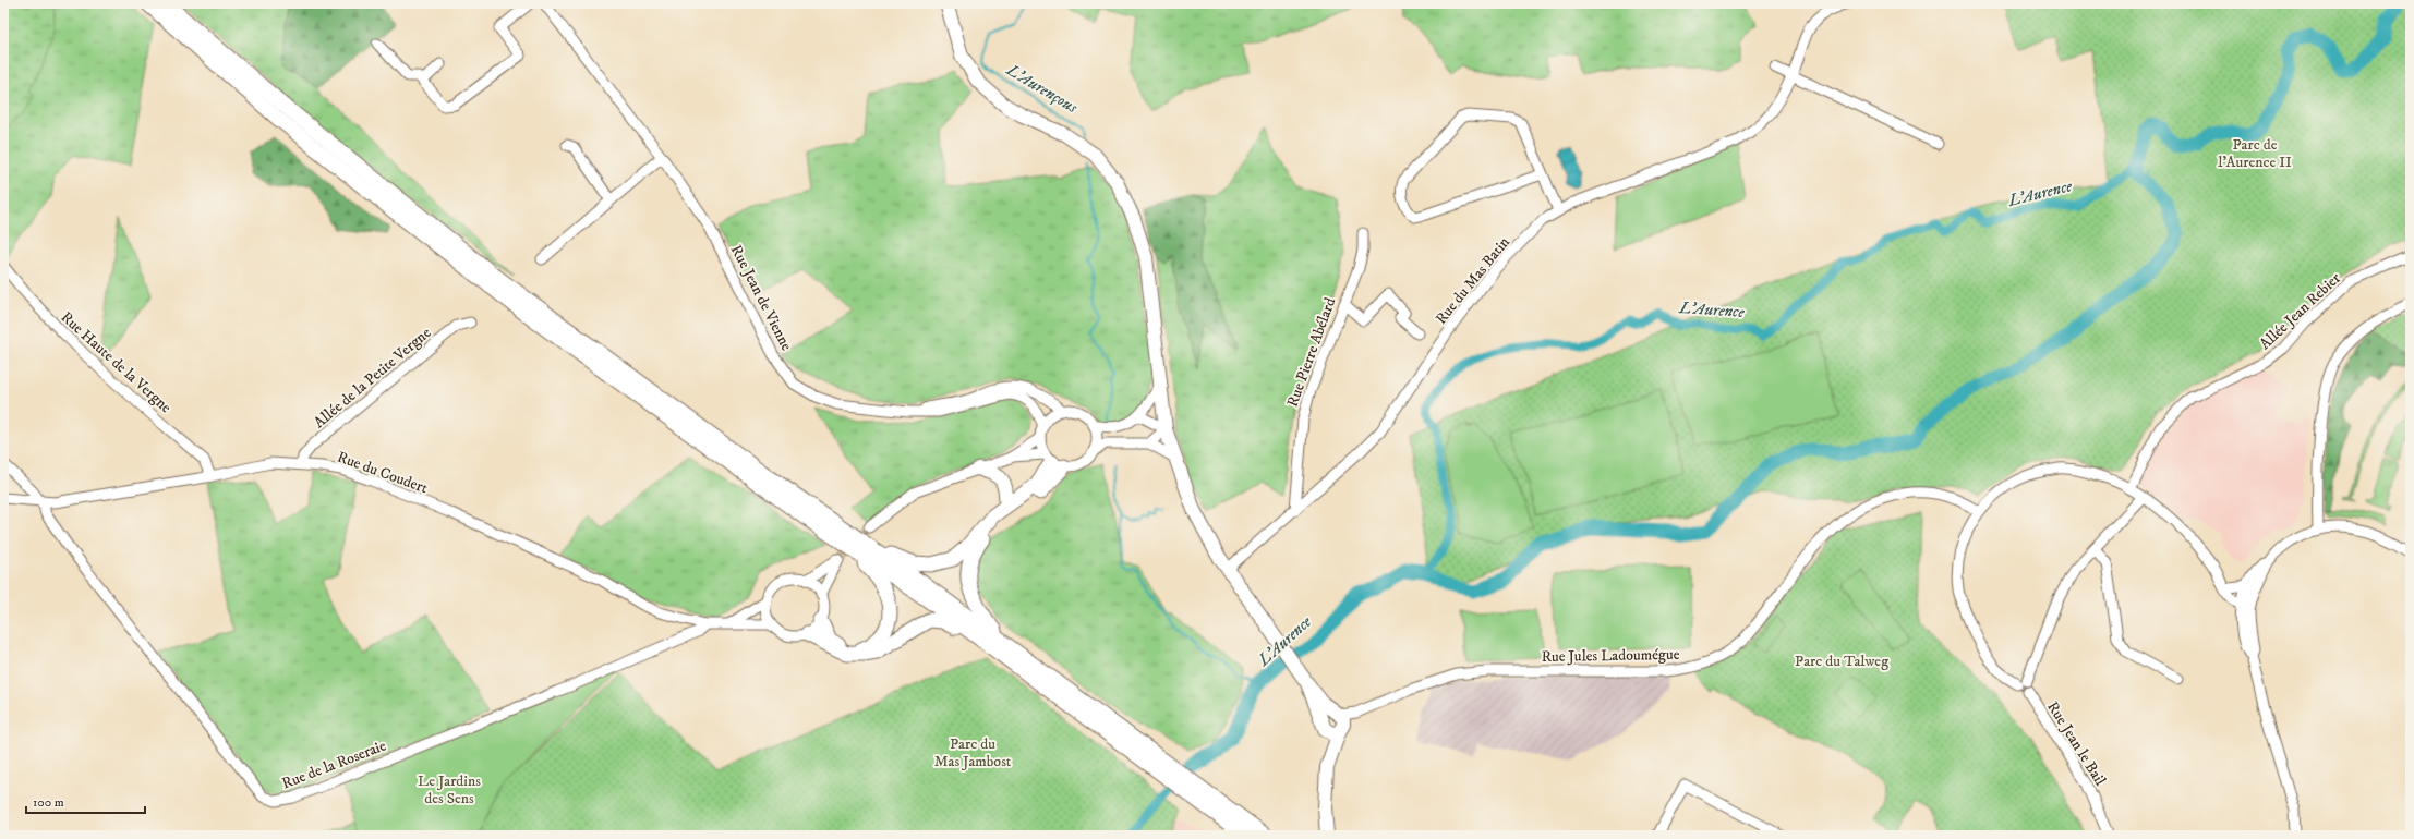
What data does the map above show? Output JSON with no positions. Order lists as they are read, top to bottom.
{
  "streets": {
    "street": [
      "Rue du Mas Batin",
      "Rue Jean de Vienne",
      "Allée Jean Rebier",
      "Rue Pierre Abélard",
      "Rue Haute de la Vergne",
      "Allée de la Petite Vergne",
      "Rue du Coudert",
      "Rue Jules Ladoumégue",
      "Rue Jean le Bail",
      "Rue de la Roseraie"
    ]
  },
  "crossings": [
    ["Rue du Mas Batin", "Rue Pierre Abélard"],
    ["Rue Haute de la Vergne", "Rue du Coudert"],
    ["Allée de la Petite Vergne", "Rue du Coudert"],
    ["Rue du Coudert", "Rue de la Roseraie"]
  ],
  "water": ["L'Aurençous", "L'Aurence"],
  "parks": [
    "Parc de l'Aurence II",
    "Parc du Talweg",
    "Parc du Mas Jambost",
    "Le Jardins des Sens"
  ],
  "scale_bar": "100 m"
}
